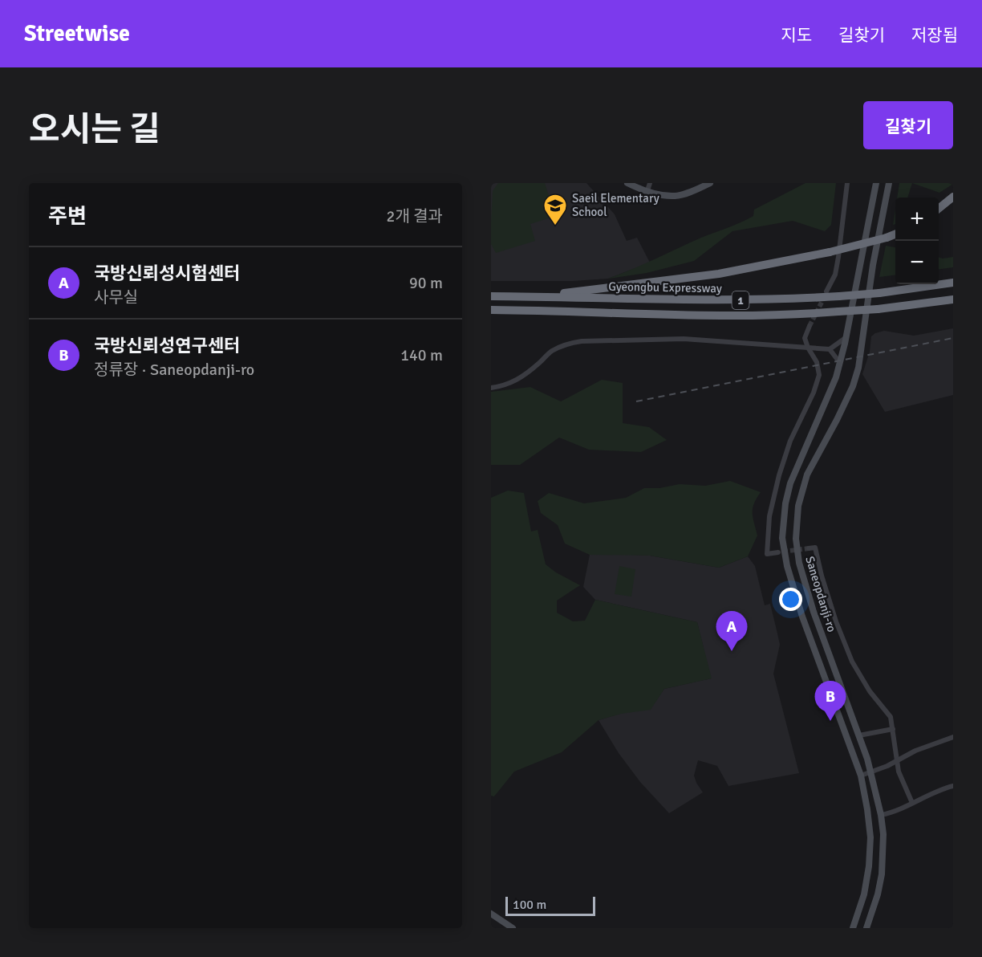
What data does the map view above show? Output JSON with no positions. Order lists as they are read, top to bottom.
{
  "streets": {
    "highway": ["Gyeongbu Expressway", "1"],
    "main road": ["Saneopdanji-ro"]
  },
  "places": {
    "school or university": ["Saeil Elementary School"]
  },
  "scale_bar": "100 m",
  "page": {
    "header": "Streetwise",
    "nav": ["지도", "길찾기", "저장됨"],
    "title": "오시는 길",
    "buttons": "길찾기",
    "heading": ["주변", "2개 결과"],
    "map_buttons": ["+", "−"],
    "list": [
      {
        "mark": "A",
        "name": "국방신뢰성시험센터",
        "note": "사무실",
        "value": "90 m"
      },
      {
        "mark": "B",
        "name": "국방신뢰성연구센터",
        "note": "정류장 · Saneopdanji-ro",
        "value": "140 m"
      }
    ],
    "pins": ["A", "B"],
    "scale": "100 m"
  }
}
